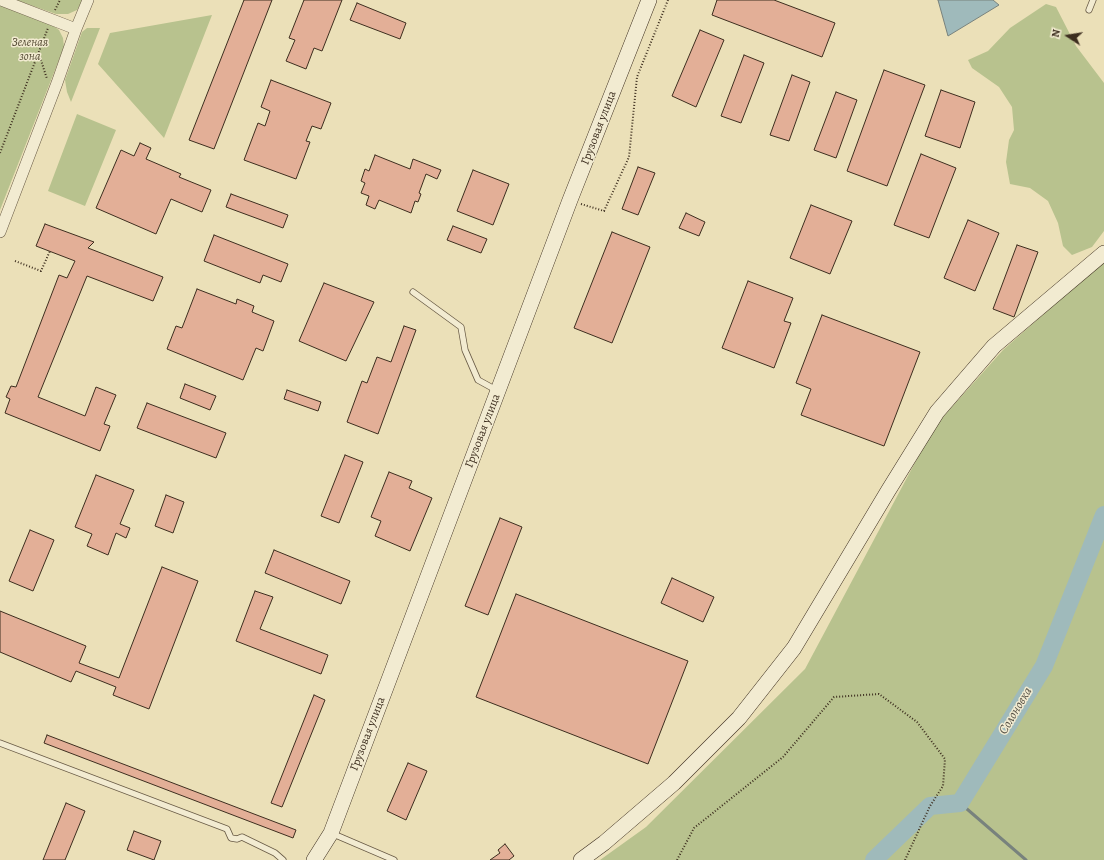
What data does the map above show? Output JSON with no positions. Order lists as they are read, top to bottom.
{
  "streets": {
    "street": ["Грузовая улица"]
  },
  "water": ["Солоновка"],
  "parks": ["Зеленая зона"],
  "north": "left"
}
